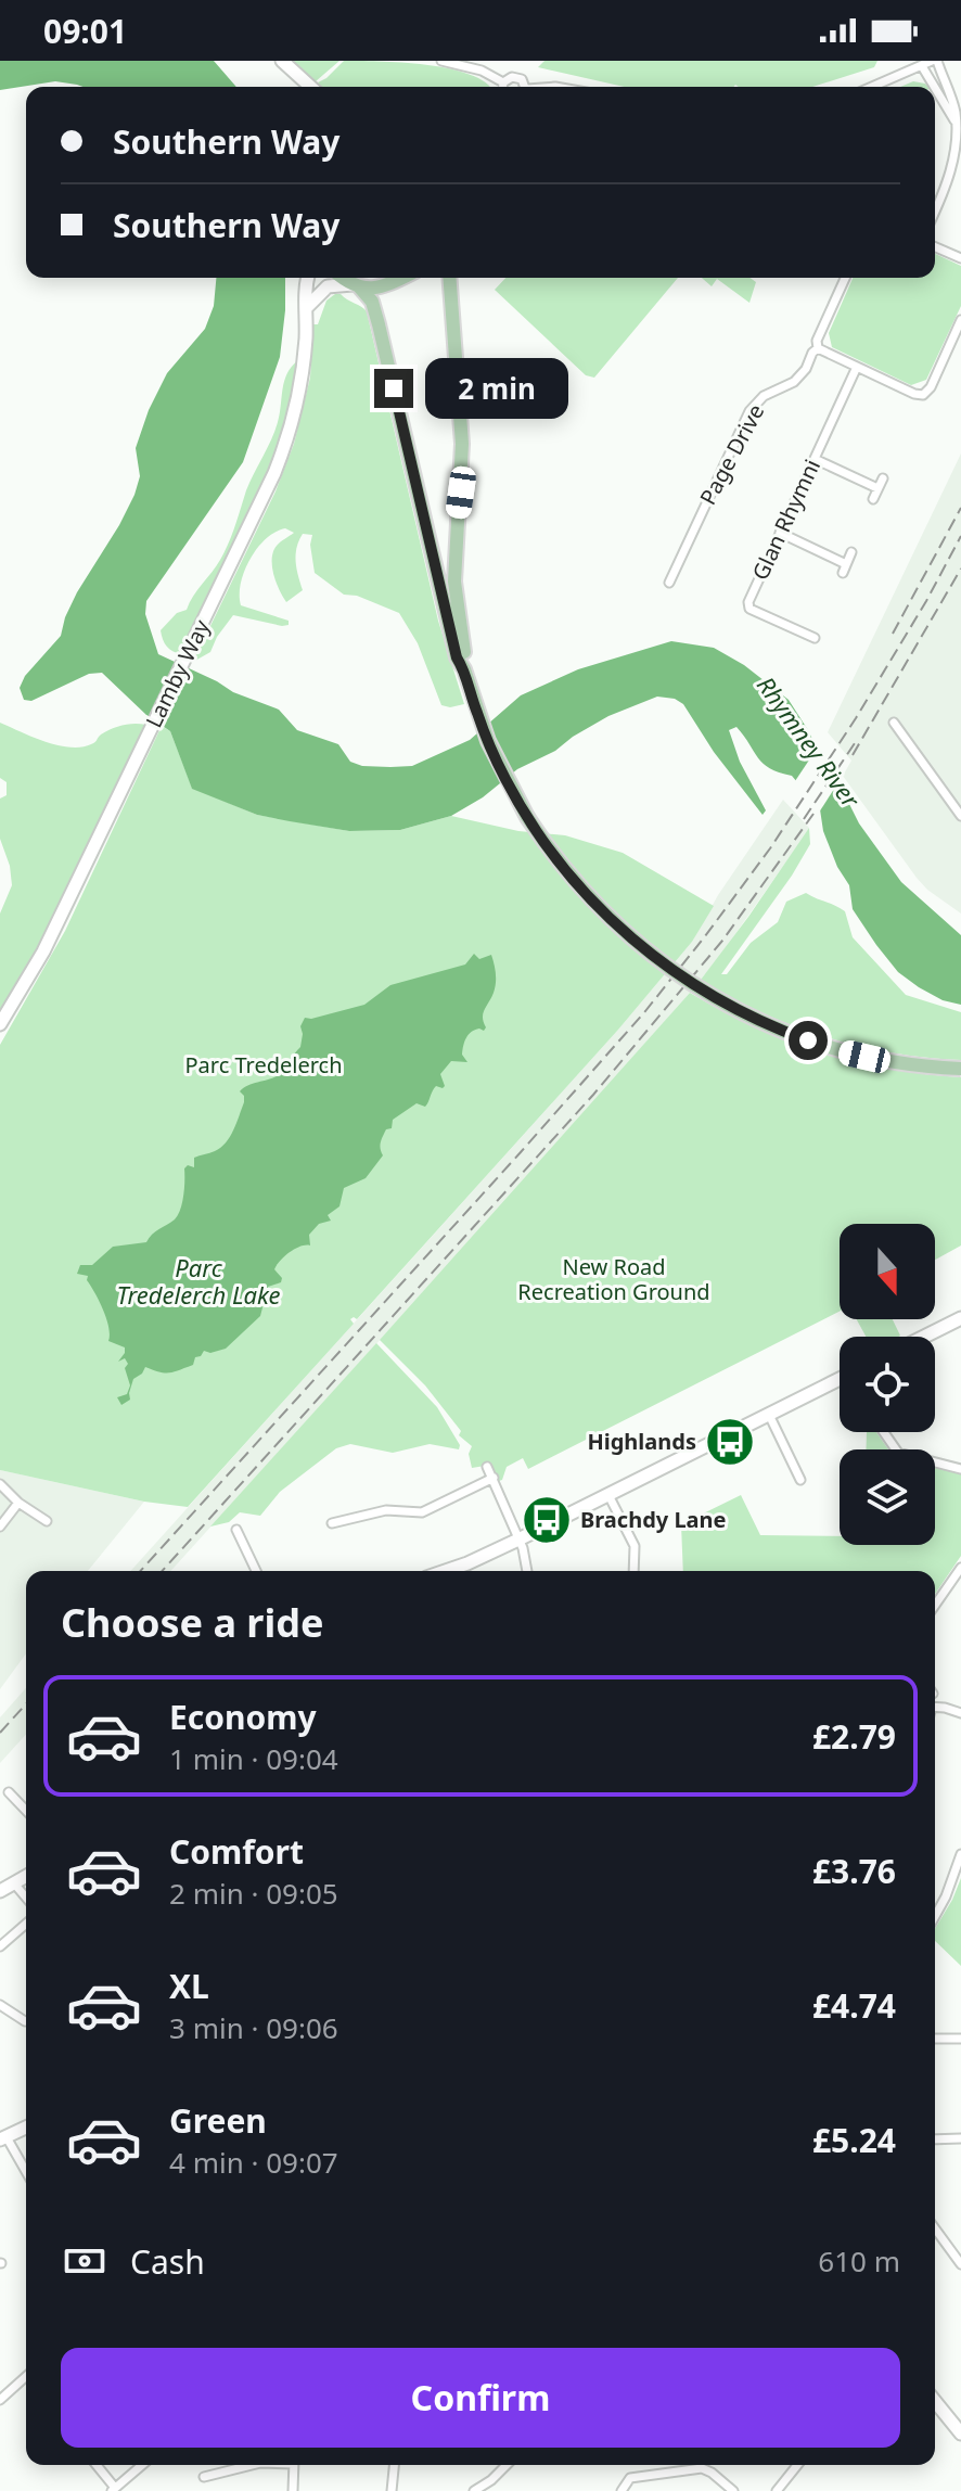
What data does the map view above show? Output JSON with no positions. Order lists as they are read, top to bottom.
{
  "streets": {
    "street": ["Page Drive", "Glan Rhymni", "Lamby Way"]
  },
  "water": ["Rhymney River", "Parc Tredelerch Lake"],
  "parks": ["Parc Tredelerch", "New Road Recreation Ground"],
  "places": {
    "bus stop": ["Highlands", "Brachdy Lane"]
  },
  "north": "bottom",
  "page": {
    "status": "09:01",
    "banner": ["Southern Way", "Southern Way"],
    "bubble": "2 min",
    "heading": "Choose a ride",
    "list": [
      {
        "name": "Economy",
        "note": "1 min · 09:04",
        "value": "£2.79"
      },
      {
        "name": "Comfort",
        "note": "2 min · 09:05",
        "value": "£3.76"
      },
      {
        "name": "XL",
        "note": "3 min · 09:06",
        "value": "£4.74"
      },
      {
        "name": "Green",
        "note": "4 min · 09:07",
        "value": "£5.24"
      }
    ],
    "pay": ["Cash", "610 m"],
    "buttons": "Confirm"
  }
}
